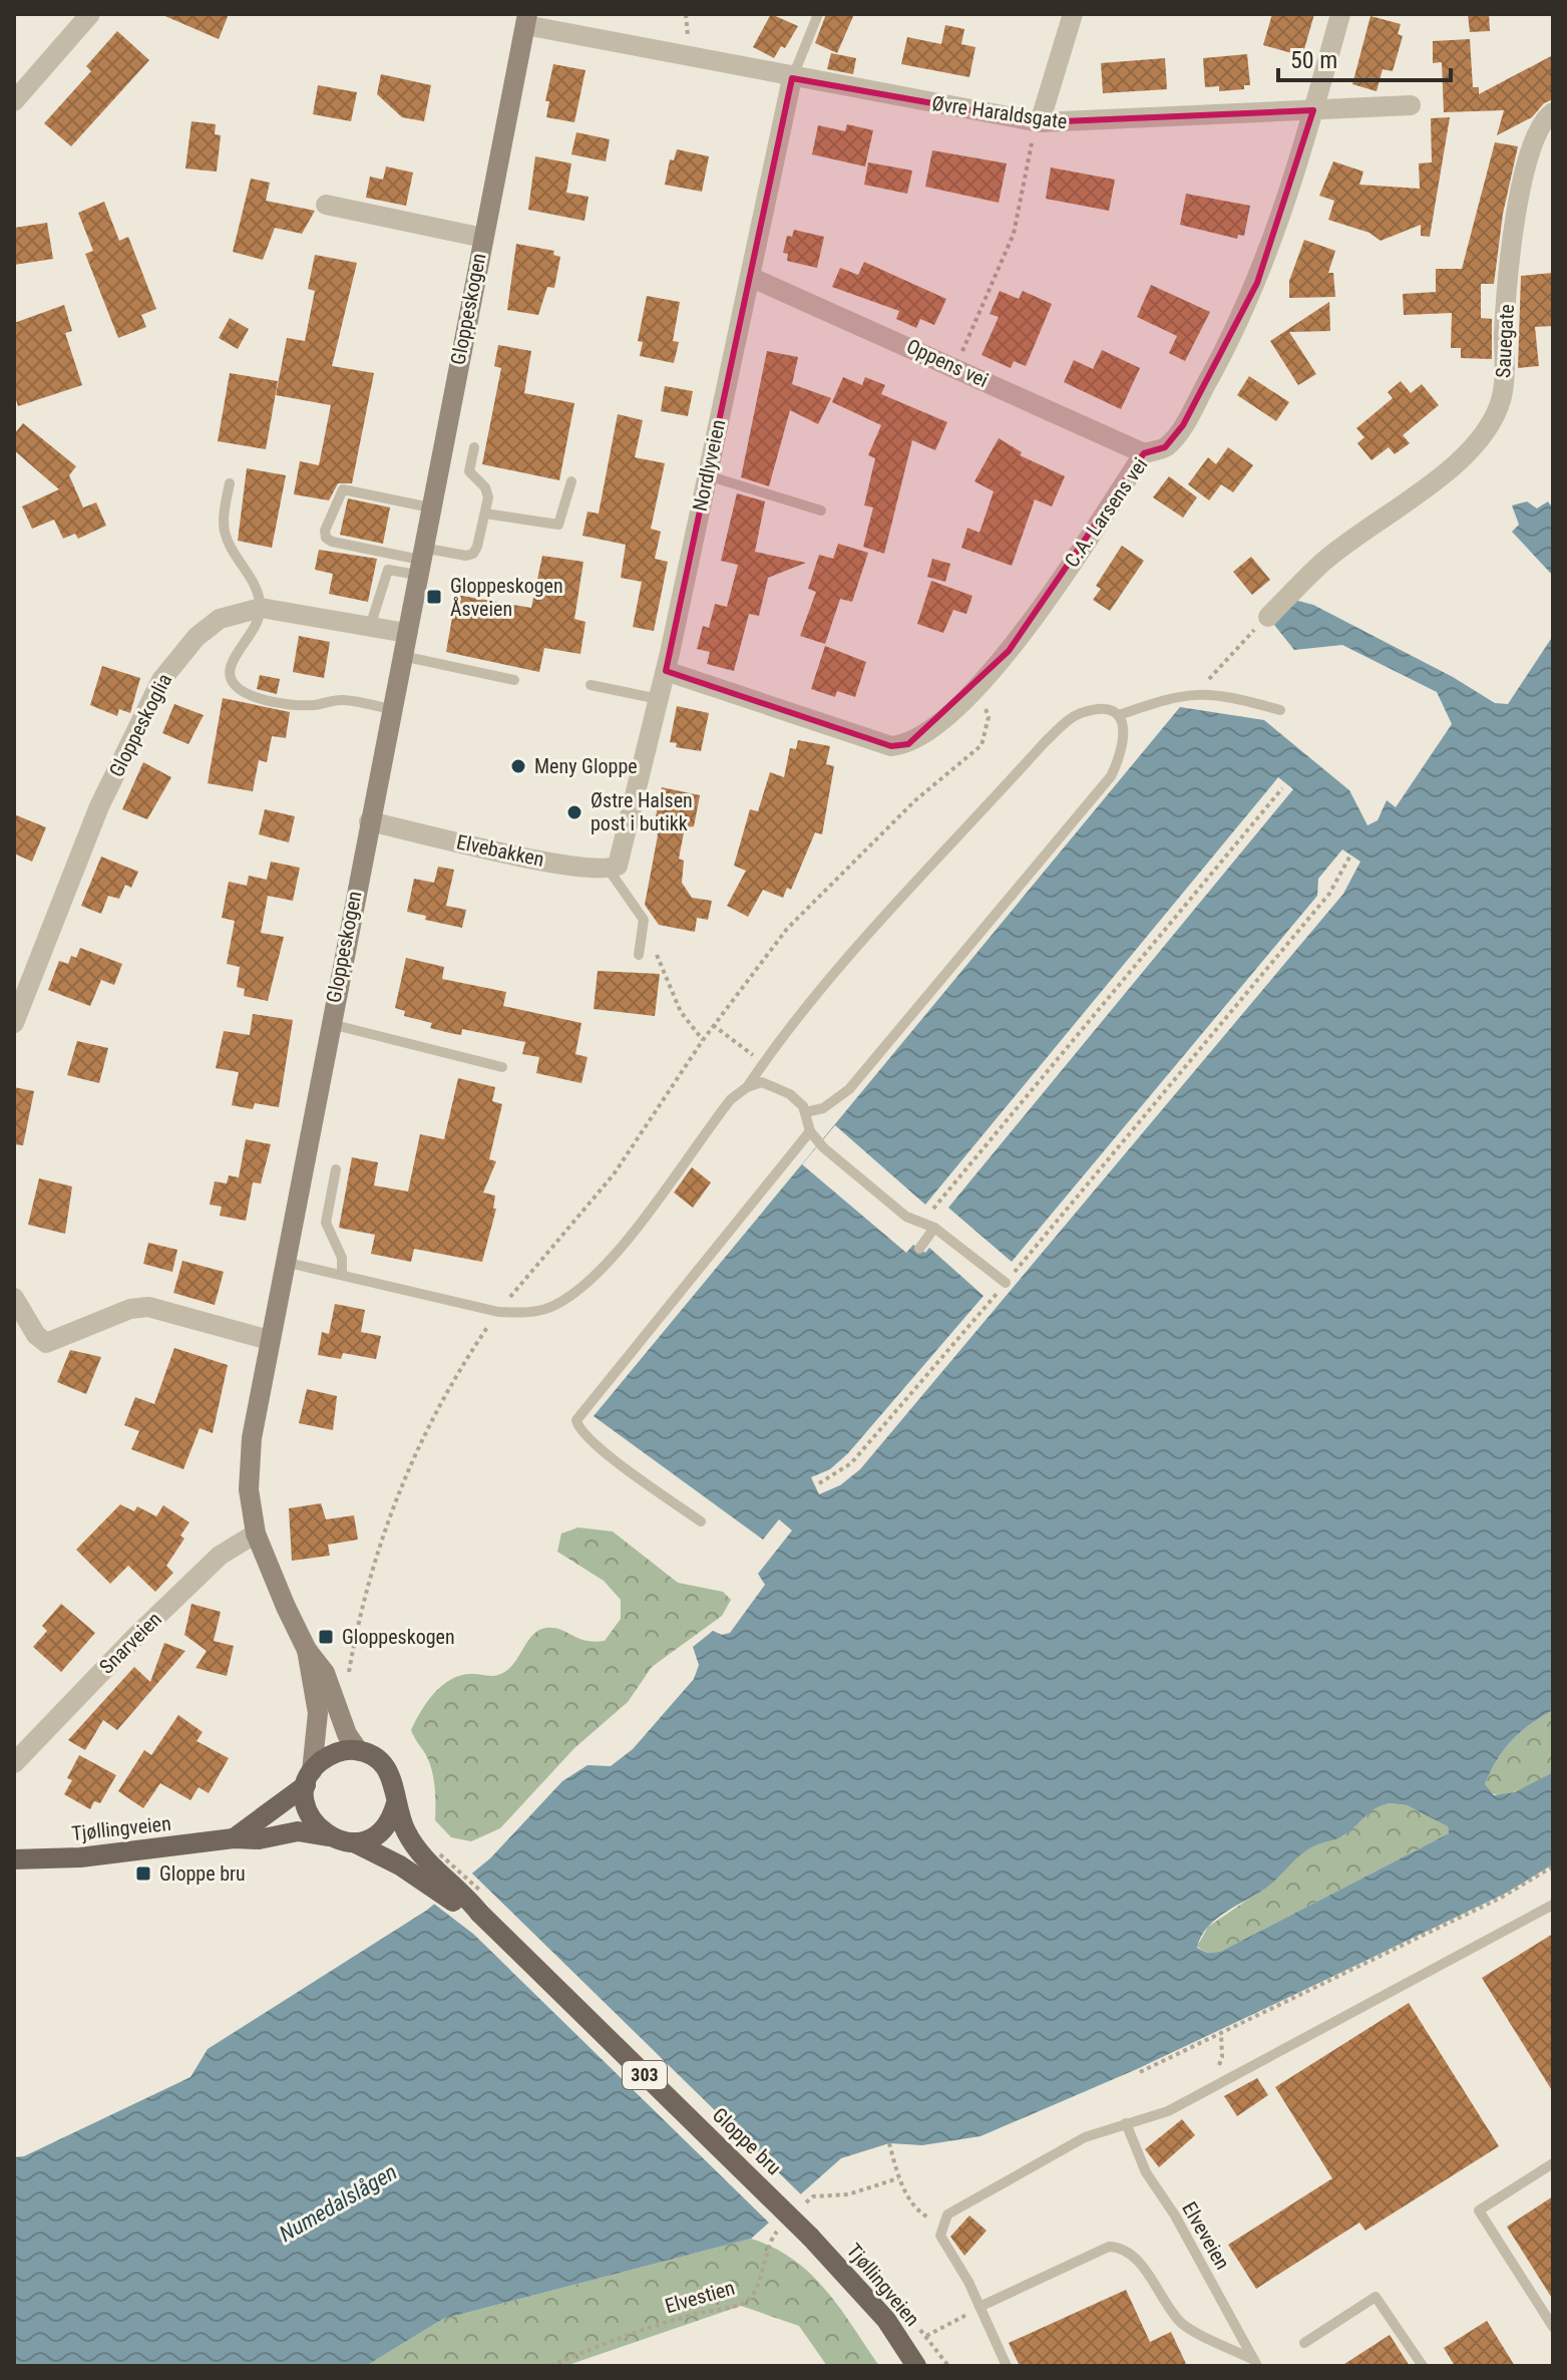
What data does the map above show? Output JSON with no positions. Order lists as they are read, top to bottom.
{
  "streets": {
    "main road": [
      "Gloppeskogen",
      "Tjøllingveien",
      "303",
      "Gloppe bru"
    ],
    "street": [
      "Øvre Haraldsgate",
      "Sauegate",
      "Oppens vei",
      "Nordlyveien",
      "C.A. Larsens vei",
      "Gloppeskoglia",
      "Elvebakken",
      "Snarveien"
    ],
    "lane": ["Elveveien"],
    "path": ["Elvestien"]
  },
  "crossings": [
    ["Øvre Haraldsgate", "Gloppeskogen"],
    ["Øvre Haraldsgate", "Nordlyveien"],
    ["Øvre Haraldsgate", "C.A. Larsens vei"],
    ["Gloppeskogen", "Gloppeskoglia"],
    ["Gloppeskogen", "Elvebakken"],
    ["Gloppeskogen", "Snarveien"],
    ["Gloppeskogen", "Tjøllingveien"],
    ["Gloppeskogen", "303"],
    ["Gloppeskogen", "Gloppe bru"],
    ["Oppens vei", "Nordlyveien"],
    ["Oppens vei", "C.A. Larsens vei"],
    ["Nordlyveien", "C.A. Larsens vei"],
    ["Nordlyveien", "Elvebakken"],
    ["Tjøllingveien", "303"],
    ["Tjøllingveien", "Gloppe bru"],
    ["303", "Gloppe bru"]
  ],
  "water": ["Numedalslågen"],
  "places": {
    "transit": ["Gloppeskogen Åsveien", "Gloppeskogen", "Gloppe bru"],
    "other": ["Meny Gloppe", "Østre Halsen post i butikk"]
  },
  "scale_bar": "50 m"
}
